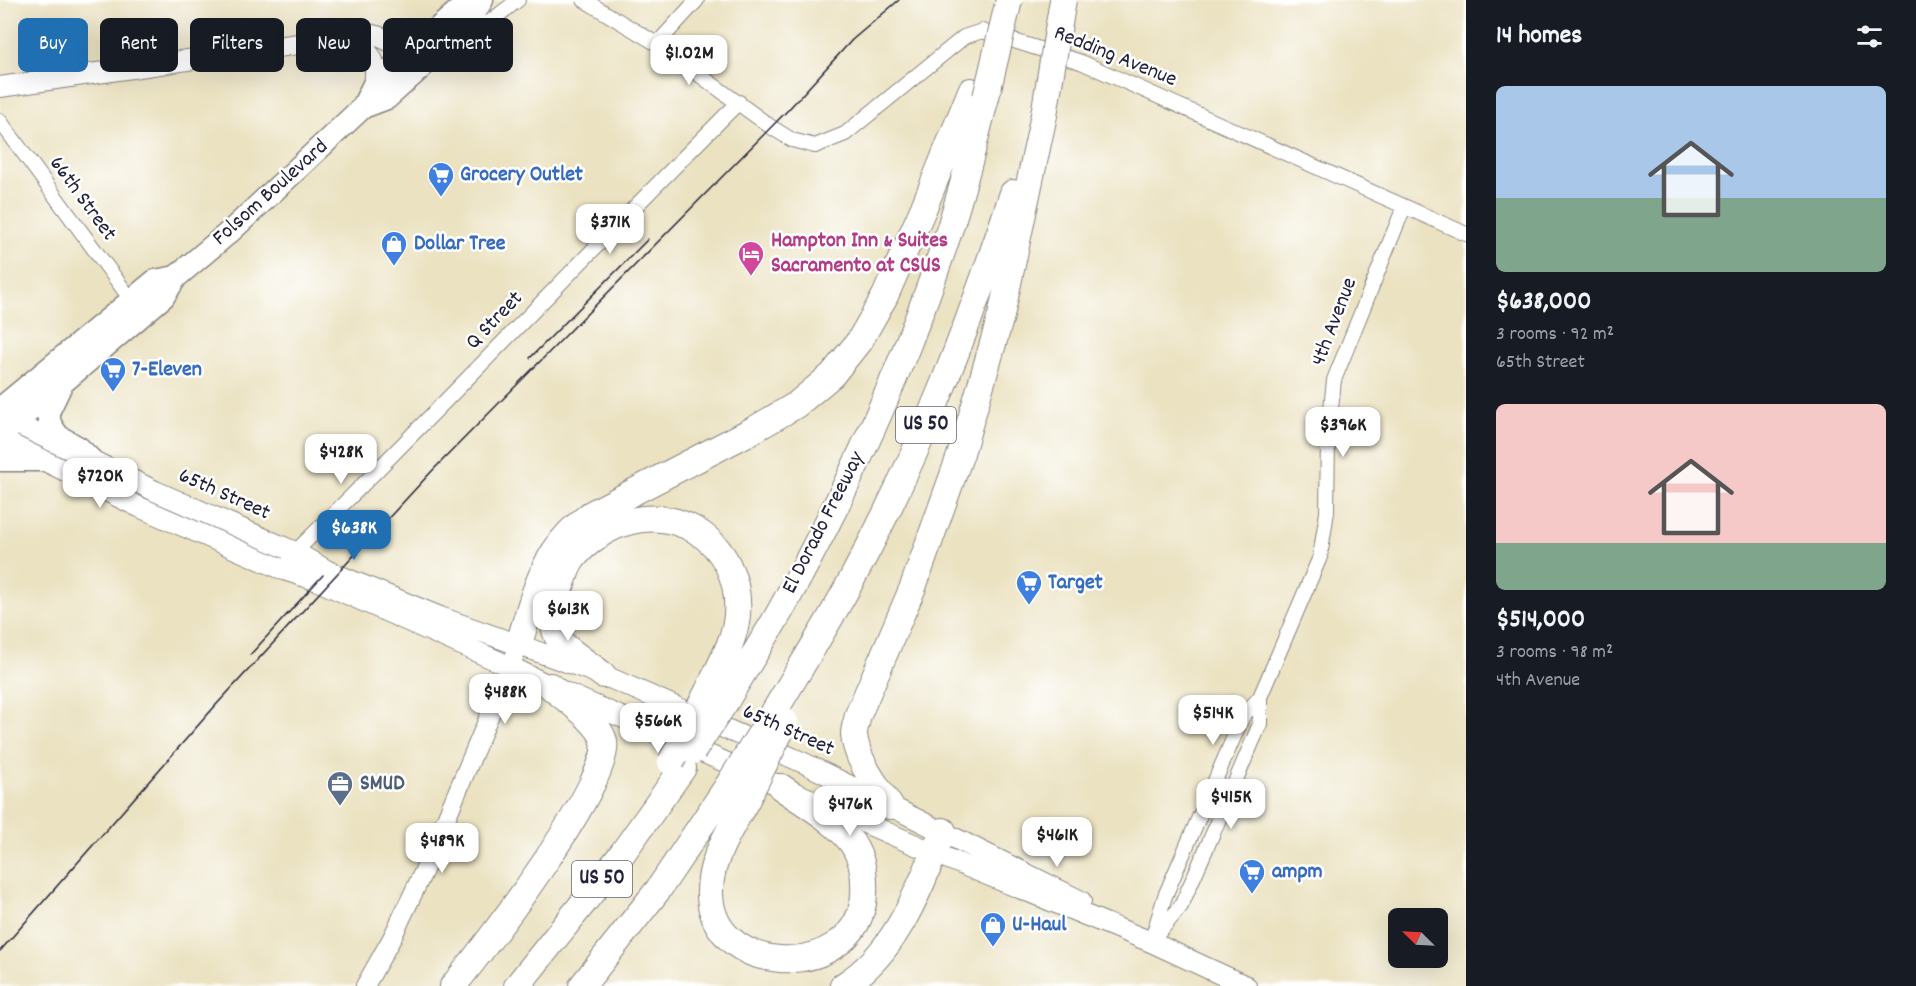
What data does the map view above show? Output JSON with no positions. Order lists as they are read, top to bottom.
{
  "streets": {
    "highway": ["US 50", "El Dorado Freeway"],
    "main road": ["Folsom Boulevard", "65th Street"],
    "street": [
      "Redding Avenue",
      "66th Street",
      "Q Street",
      "4th Avenue"
    ]
  },
  "crossings": [
    ["Redding Avenue", "Q Street"],
    ["Redding Avenue", "4th Avenue"],
    ["Folsom Boulevard", "66th Street"],
    ["Folsom Boulevard", "65th Street"],
    ["Q Street", "65th Street"],
    ["4th Avenue", "65th Street"]
  ],
  "places": {
    "supermarket": [
      "Grocery Outlet",
      "7-Eleven",
      "Target",
      "ampm"
    ],
    "shop": ["Dollar Tree", "U-Haul"],
    "hotel": ["Hampton Inn & Suites Sacramento at CSUS"],
    "office": ["SMUD"]
  },
  "north": "top left",
  "page": {
    "heading": "14 homes",
    "chip": [
      "Buy",
      "Rent",
      "Filters",
      "New",
      "Apartment"
    ],
    "price": [
      "$1.02M",
      "$371K",
      "$396K",
      "$428K",
      "$720K",
      "$638K",
      "$613K",
      "$488K",
      "$514K",
      "$566K",
      "$415K",
      "$476K",
      "$461K",
      "$489K"
    ],
    "list": [
      {
        "name": "$638,000",
        "note": "3 rooms · 92 m² · 65th Street"
      },
      {
        "name": "$514,000",
        "note": "3 rooms · 98 m² · 4th Avenue"
      }
    ]
  }
}
